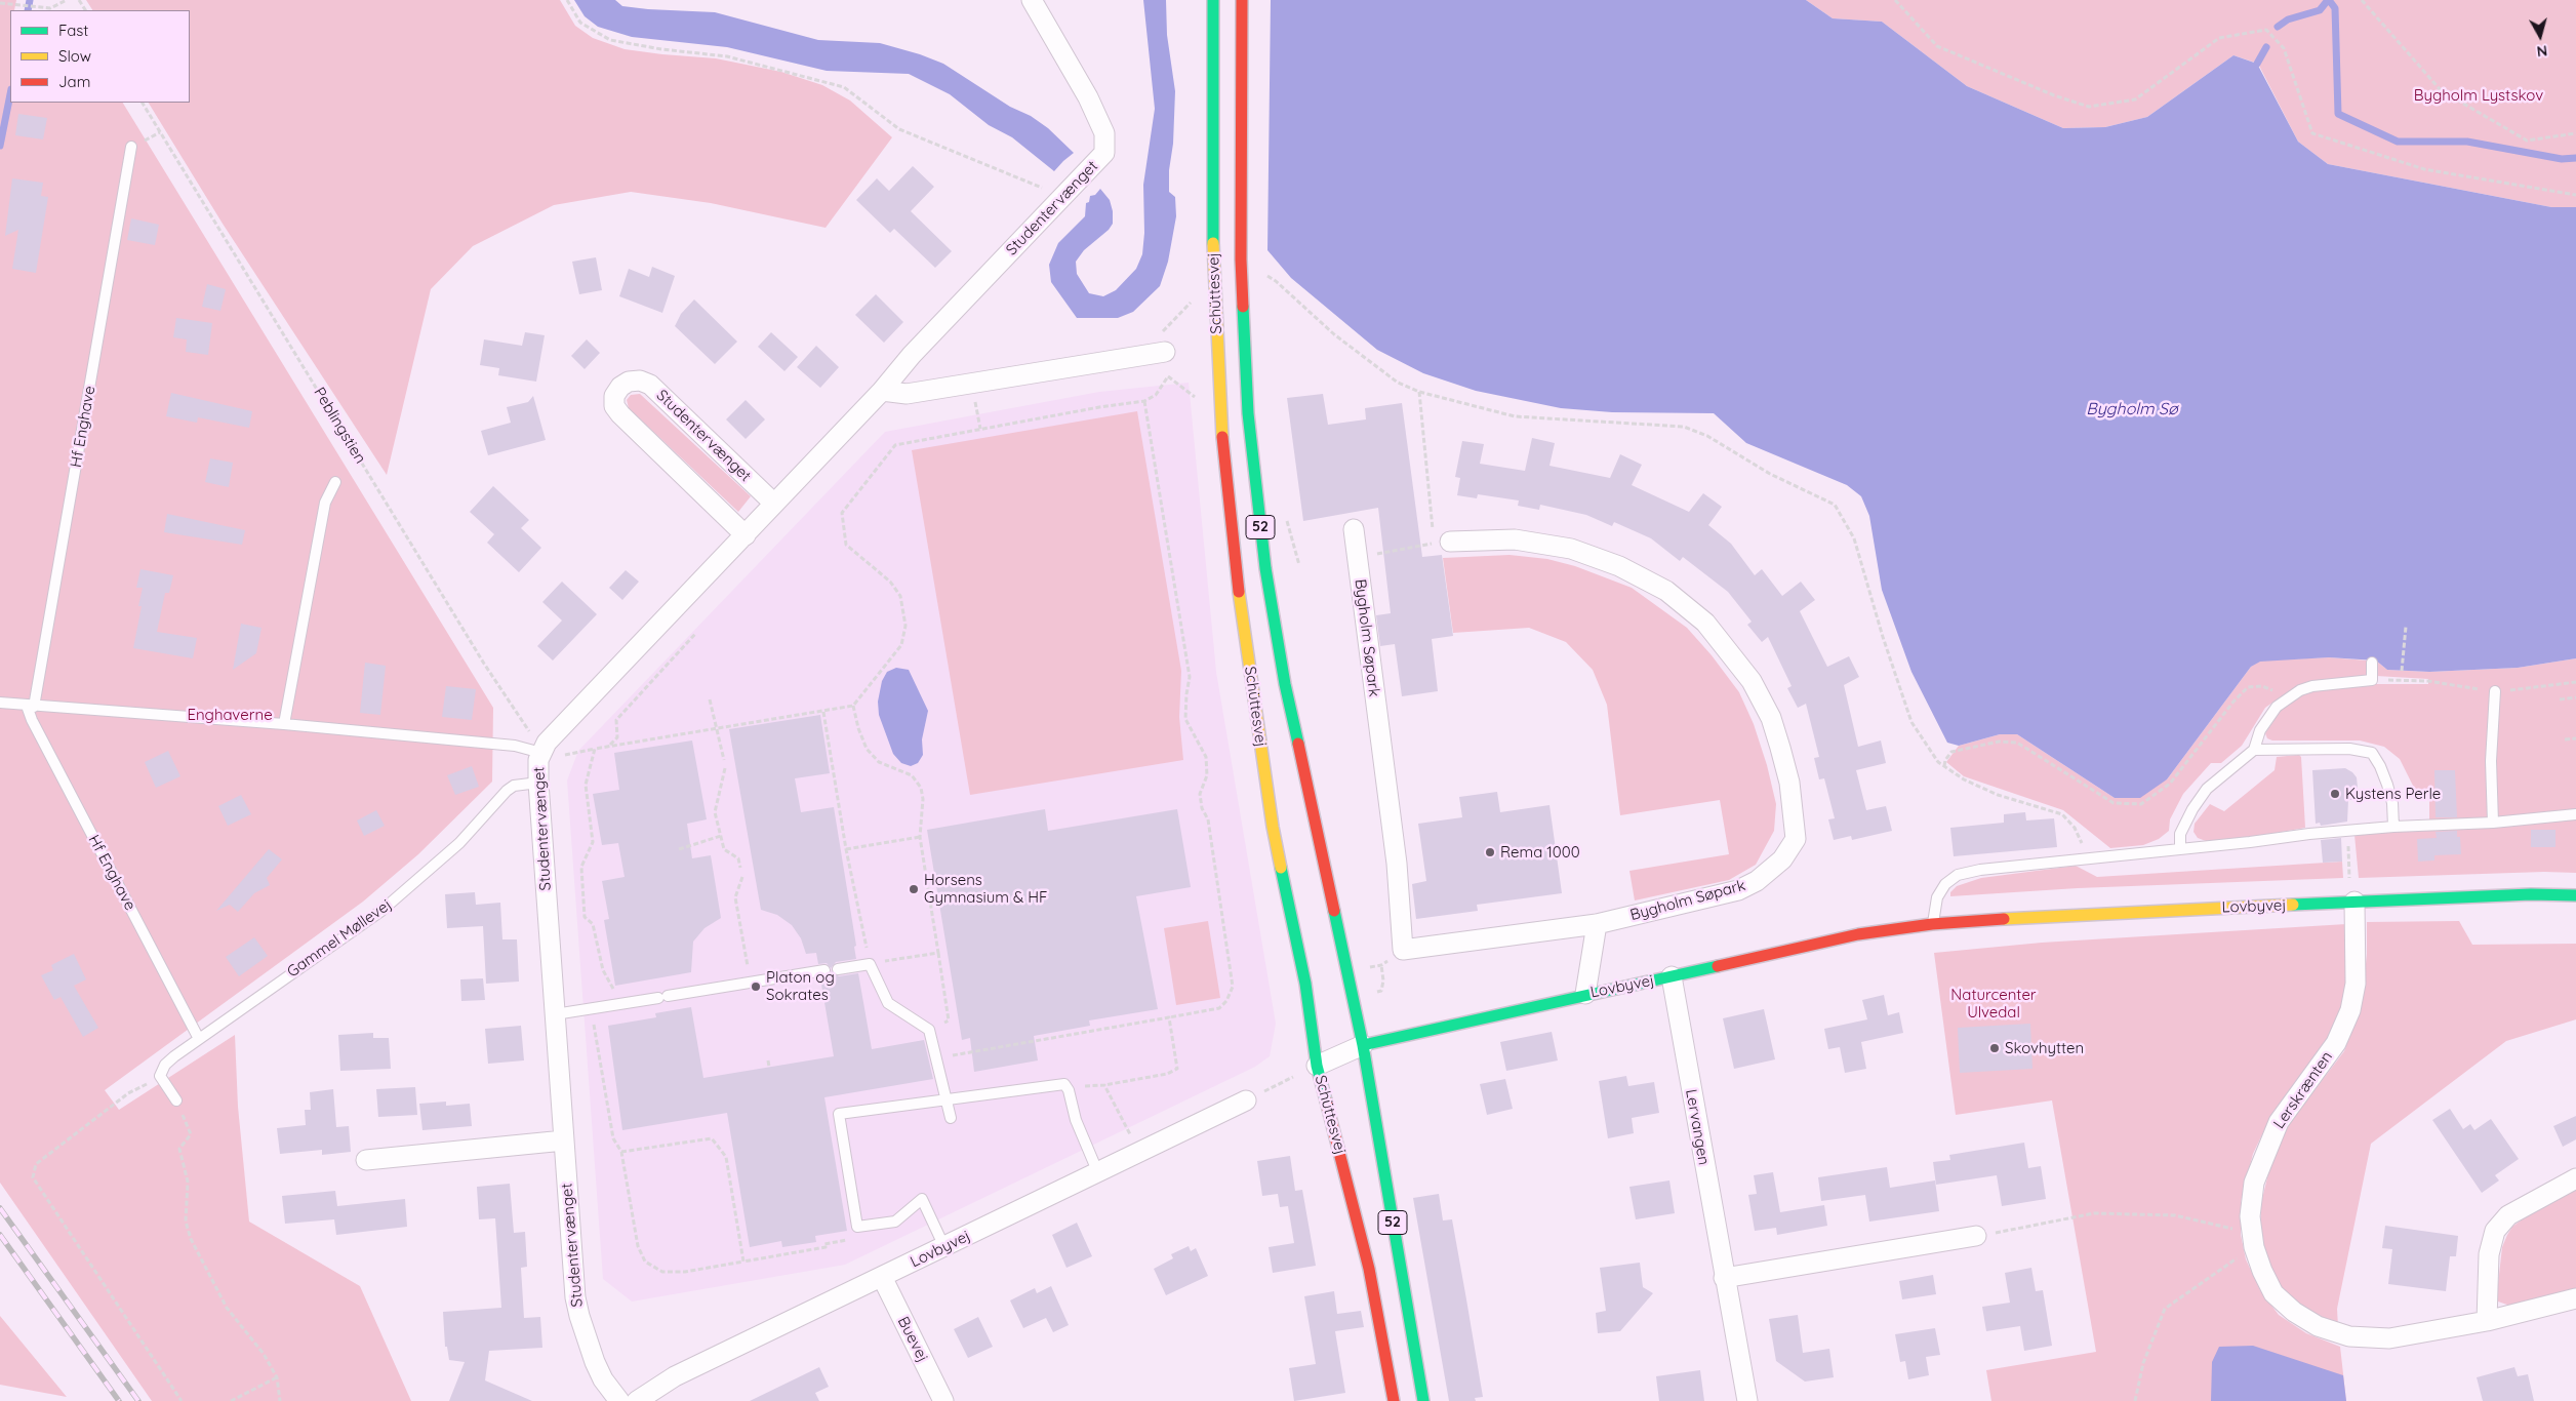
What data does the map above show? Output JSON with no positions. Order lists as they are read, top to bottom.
{
  "streets": {
    "main road": ["Schüttesvej", "52", "Lovbyvej"],
    "street": [
      "Studentervænget",
      "Bygholm Søpark",
      "Lerskrænten",
      "Lervangen",
      "Buevej"
    ],
    "lane": ["Hf Enghave", "Gammel Møllevej"],
    "path": ["Peblingstien"]
  },
  "crossings": [
    ["Studentervænget", "Peblingstien"],
    ["Studentervænget", "Gammel Møllevej"],
    ["Schüttesvej", "Lovbyvej"],
    ["Hf Enghave", "Gammel Møllevej"],
    ["Lovbyvej", "Lerskrænten"],
    ["Lovbyvej", "Lervangen"],
    ["Lovbyvej", "Buevej"]
  ],
  "water": ["Bygholm Sø"],
  "parks": ["Bygholm Lystskov", "Enghaverne", "Naturcenter Ulvedal"],
  "places": [
    "Kystens Perle",
    "Rema 1000",
    "Horsens Gymnasium & HF",
    "Platon og Sokrates",
    "Skovhytten"
  ],
  "legend": ["Fast", "Slow", "Jam"],
  "north": "bottom"
}
